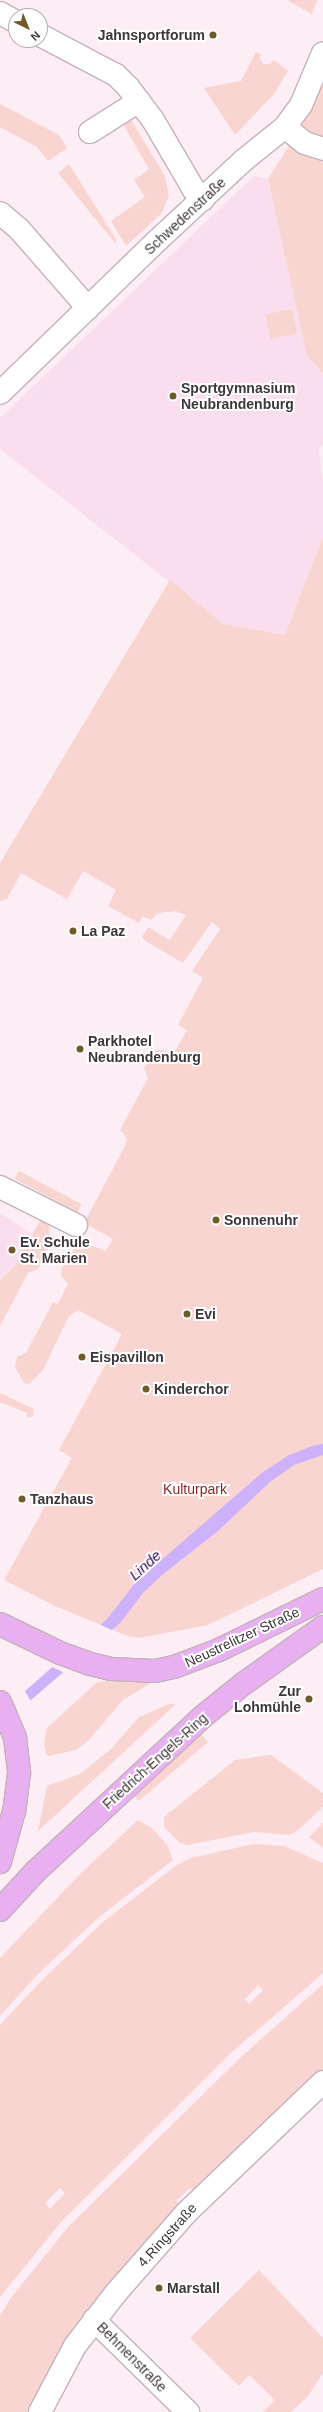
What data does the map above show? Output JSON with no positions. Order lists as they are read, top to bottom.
{
  "streets": {
    "main road": ["Neustrelitzer Straße", "Friedrich-Engels-Ring"],
    "street": ["Schwedenstraße", "4.Ringstraße", "Behmenstraße"]
  },
  "crossings": [
    ["4.Ringstraße", "Behmenstraße"]
  ],
  "water": ["Linde"],
  "parks": ["Kulturpark"],
  "places": [
    "Jahnsportforum",
    "Sportgymnasium Neubrandenburg",
    "La Paz",
    "Parkhotel Neubrandenburg",
    "Sonnenuhr",
    "Ev. Schule St. Marien",
    "Evi",
    "Eispavillon",
    "Kinderchor",
    "Tanzhaus",
    "Zur Lohmühle",
    "Marstall"
  ],
  "north": "bottom right"
}
